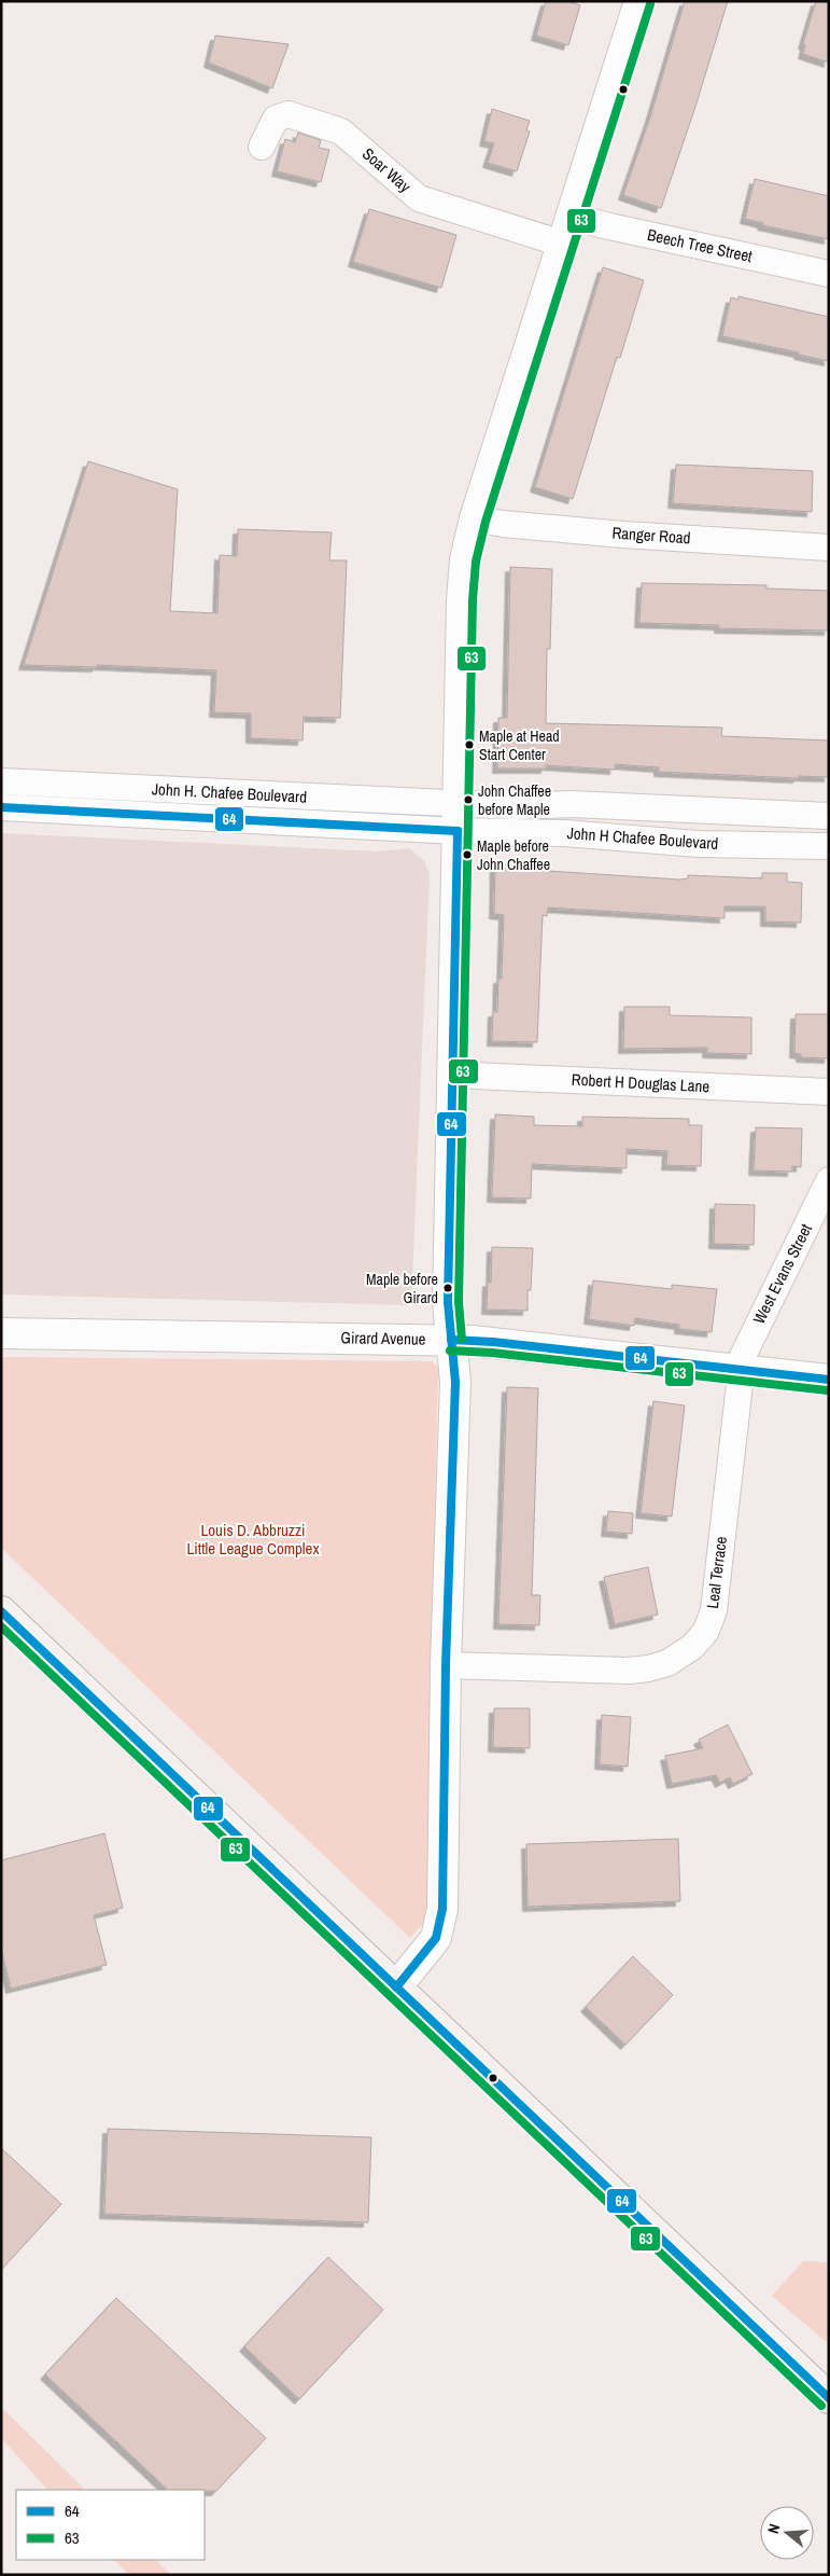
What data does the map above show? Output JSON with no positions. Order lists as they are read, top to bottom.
{
  "streets": {
    "street": [
      "Soar Way",
      "Beech Tree Street",
      "Ranger Road",
      "John H. Chafee Boulevard",
      "John H Chafee Boulevard",
      "Robert H Douglas Lane",
      "West Evans Street",
      "Girard Avenue",
      "Leal Terrace"
    ]
  },
  "crossings": [
    ["Soar Way", "Beech Tree Street"],
    ["John H. Chafee Boulevard", "John H Chafee Boulevard"],
    ["West Evans Street", "Girard Avenue"],
    ["West Evans Street", "Leal Terrace"],
    ["Girard Avenue", "Leal Terrace"]
  ],
  "parks": ["Louis D. Abbruzzi Little League Complex"],
  "places": [
    "Maple at Head Start Center",
    "John Chaffee before Maple",
    "Maple before John Chaffee",
    "Maple before Girard"
  ],
  "lines": ["transit line 63", "transit line 64"],
  "legend": ["64", "63"],
  "north": "left"
}
